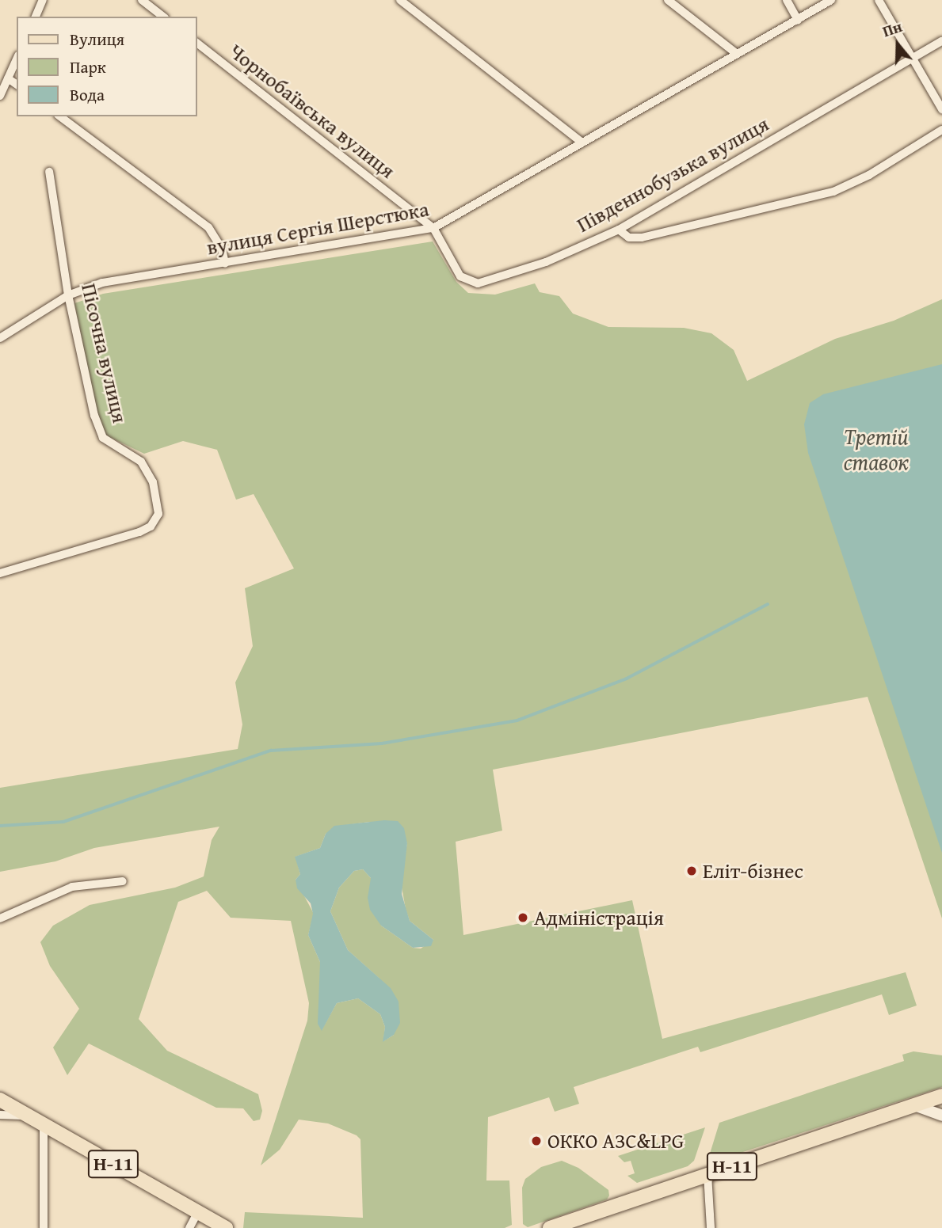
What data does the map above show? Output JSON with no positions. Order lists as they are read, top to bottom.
{
  "streets": {
    "main road": ["Н-11"],
    "street": [
      "Чорнобаївська вулиця",
      "Південнобузька вулиця",
      "вулиця Сергія Шерстюка",
      "Пісочна вулиця"
    ]
  },
  "crossings": [
    ["Чорнобаївська вулиця", "Південнобузька вулиця"],
    ["Чорнобаївська вулиця", "вулиця Сергія Шерстюка"],
    ["Південнобузька вулиця", "вулиця Сергія Шерстюка"],
    ["вулиця Сергія Шерстюка", "Пісочна вулиця"]
  ],
  "water": ["Третій ставок"],
  "places": ["Еліт-бізнес", "Адміністрація", "ОККО АЗС&LPG"],
  "legend": ["Вулиця", "Парк", "Вода"],
  "north": "top"
}
